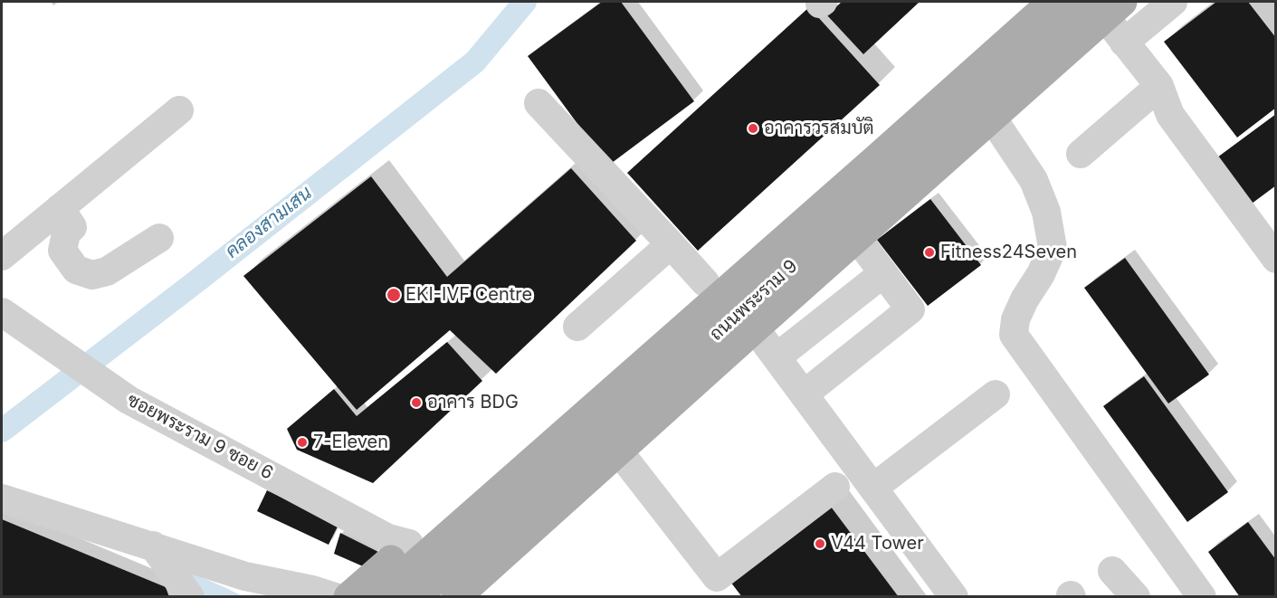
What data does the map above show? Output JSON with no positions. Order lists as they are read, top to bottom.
{
  "streets": {
    "main road": ["ถนนพระราม 9"],
    "street": ["ซอยพระราม 9 ซอย 6"]
  },
  "water": ["คลองสามเสน"],
  "places": [
    "อาคารวรสมบัติ",
    "Fitness24Seven",
    "EKI-IVF Centre",
    "อาคาร BDG",
    "7-Eleven",
    "V44 Tower"
  ]
}
